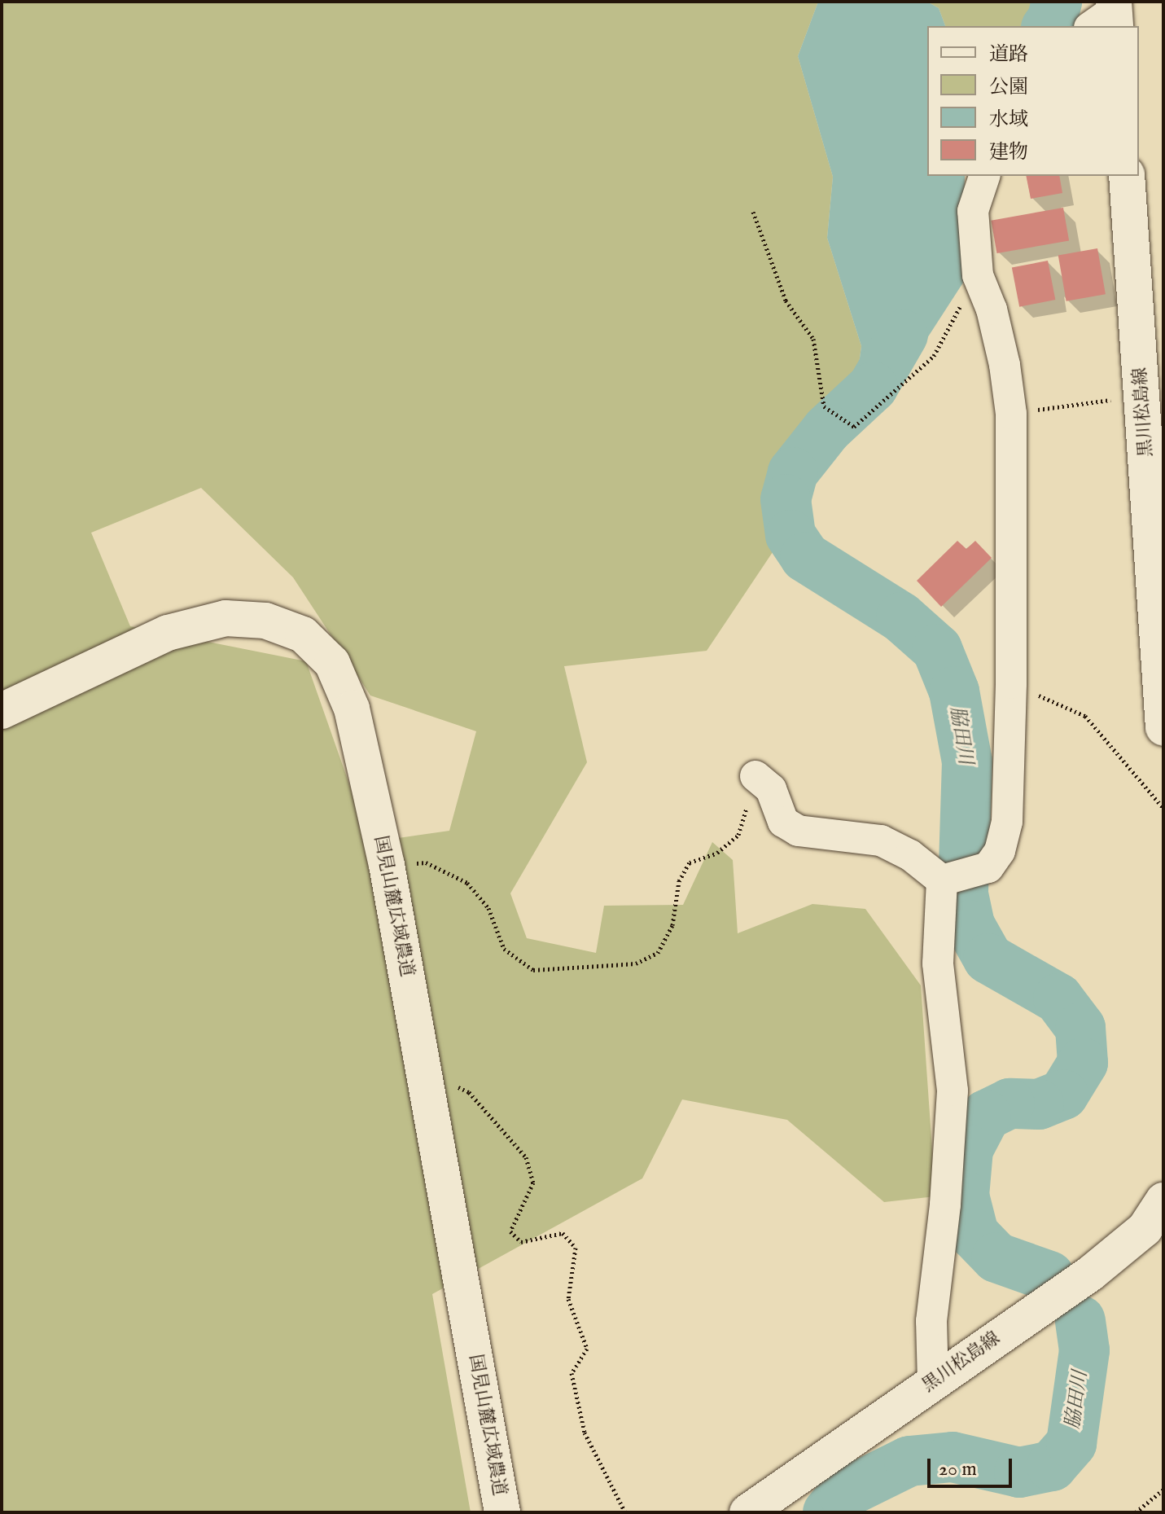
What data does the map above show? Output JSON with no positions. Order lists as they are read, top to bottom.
{
  "streets": {
    "street": ["黒川松島線", "国見山麓広域農道"]
  },
  "water": ["脇田川"],
  "legend": [
    "道路",
    "公園",
    "水域",
    "建物"
  ],
  "scale_bar": "20 m"
}
